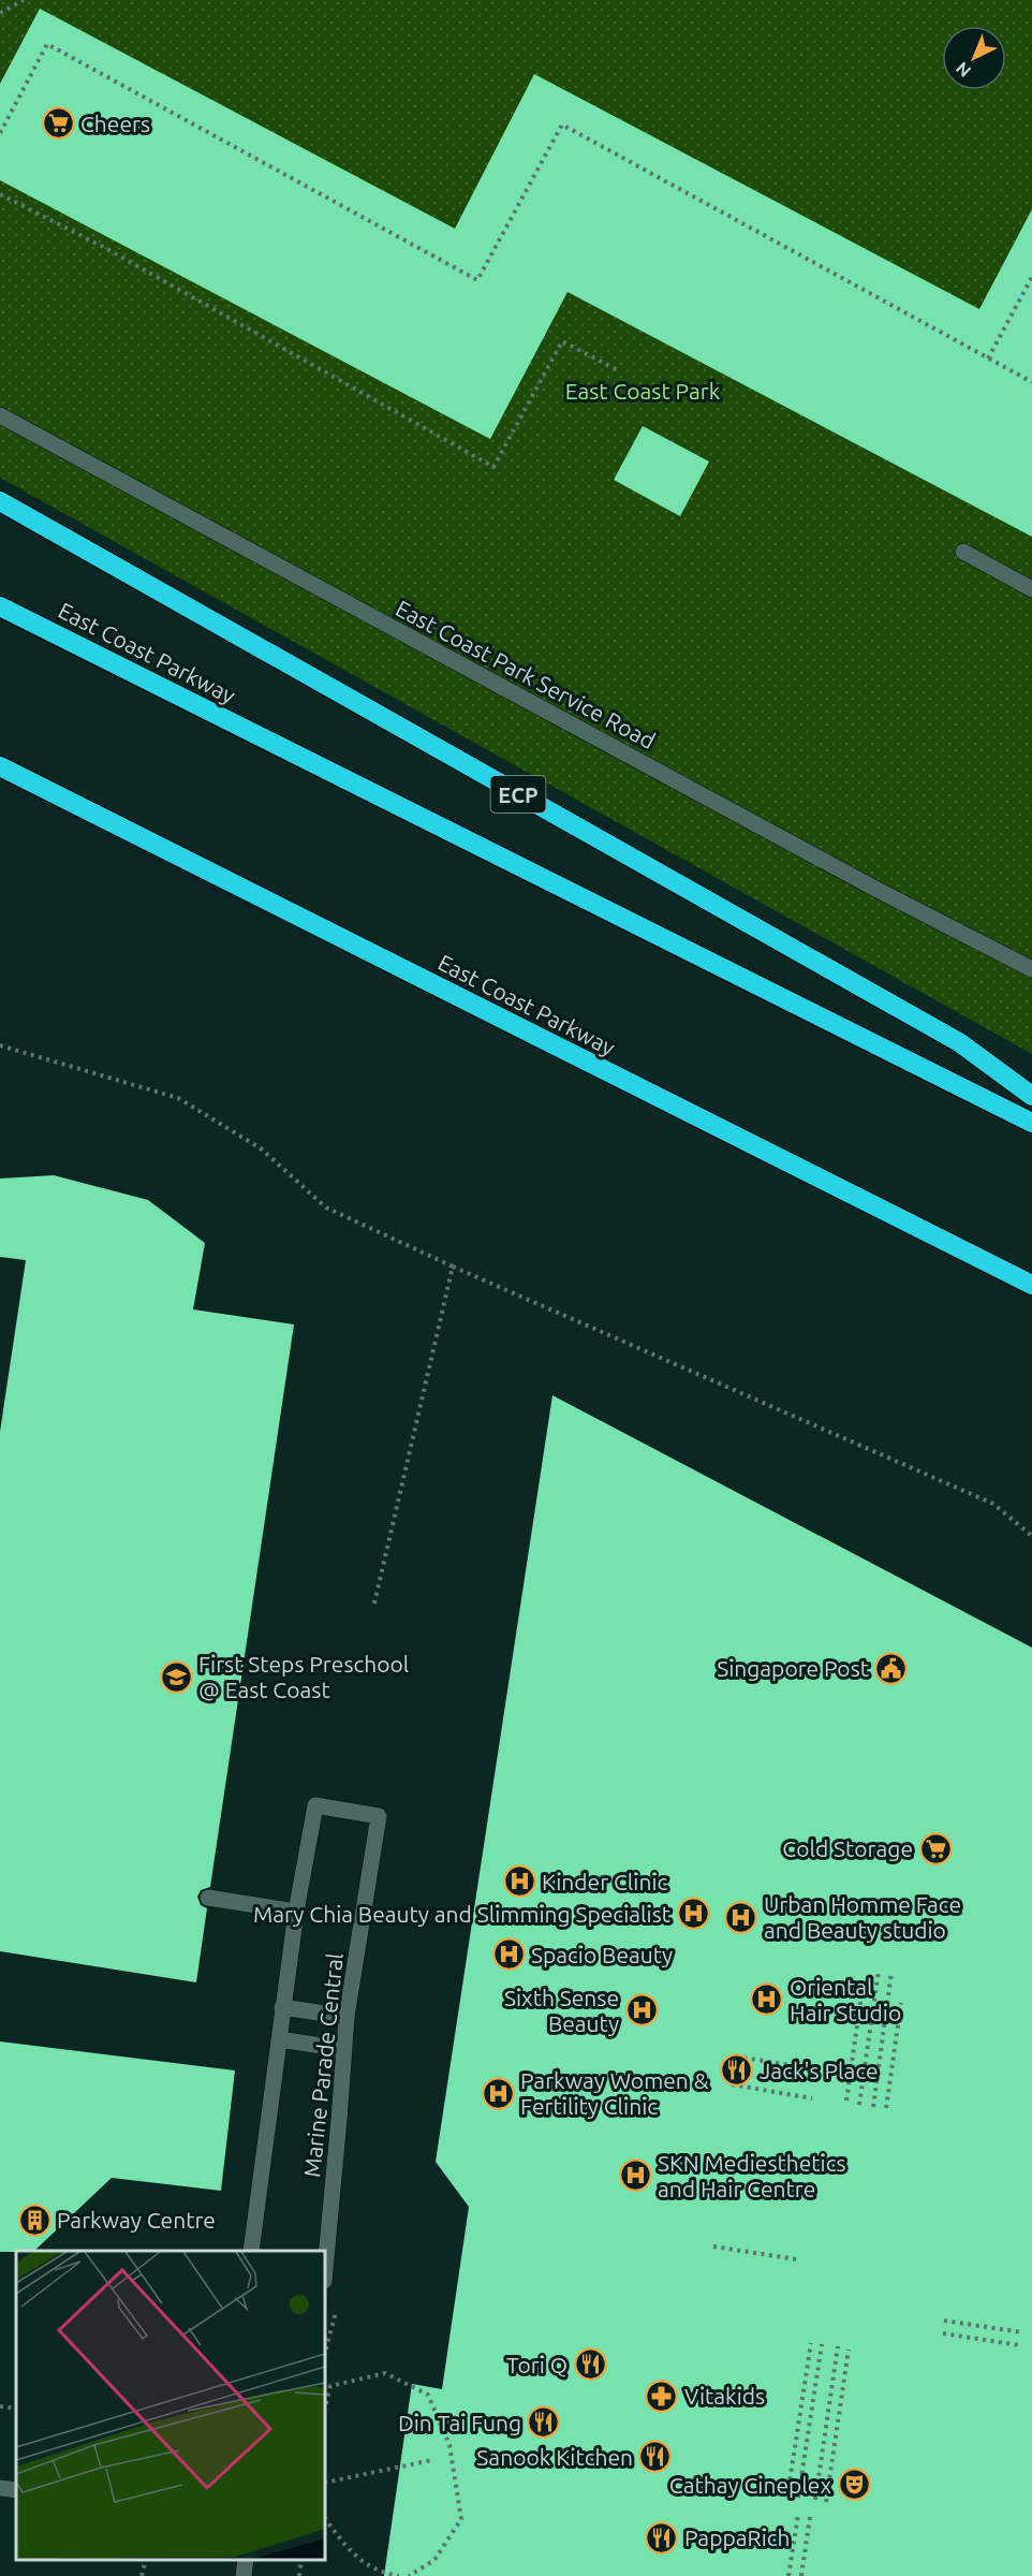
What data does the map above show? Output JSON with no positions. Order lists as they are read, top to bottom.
{
  "streets": {
    "highway": ["East Coast Parkway", "ECP"],
    "street": ["East Coast Park Service Road", "Marine Parade Central"]
  },
  "parks": ["East Coast Park"],
  "places": {
    "supermarket": ["Cheers", "Cold Storage"],
    "public building": ["Singapore Post"],
    "school or university": ["First Steps Preschool @ East Coast"],
    "hospital": [
      "Kinder Clinic",
      "Mary Chia Beauty and Slimming Specialist",
      "Urban Homme Face and Beauty studio",
      "Spacio Beauty",
      "Oriental Hair Studio",
      "Sixth Sense Beauty",
      "Parkway Women & Fertility Clinic",
      "SKN Mediesthetics and Hair Centre"
    ],
    "restaurant": [
      "Jack's Place",
      "Tori Q",
      "Din Tai Fung",
      "Sanook Kitchen",
      "PappaRich"
    ],
    "building": ["Parkway Centre"],
    "pharmacy": ["Vitakids"],
    "theatre": ["Cathay Cineplex"]
  },
  "north": "bottom left"
}
